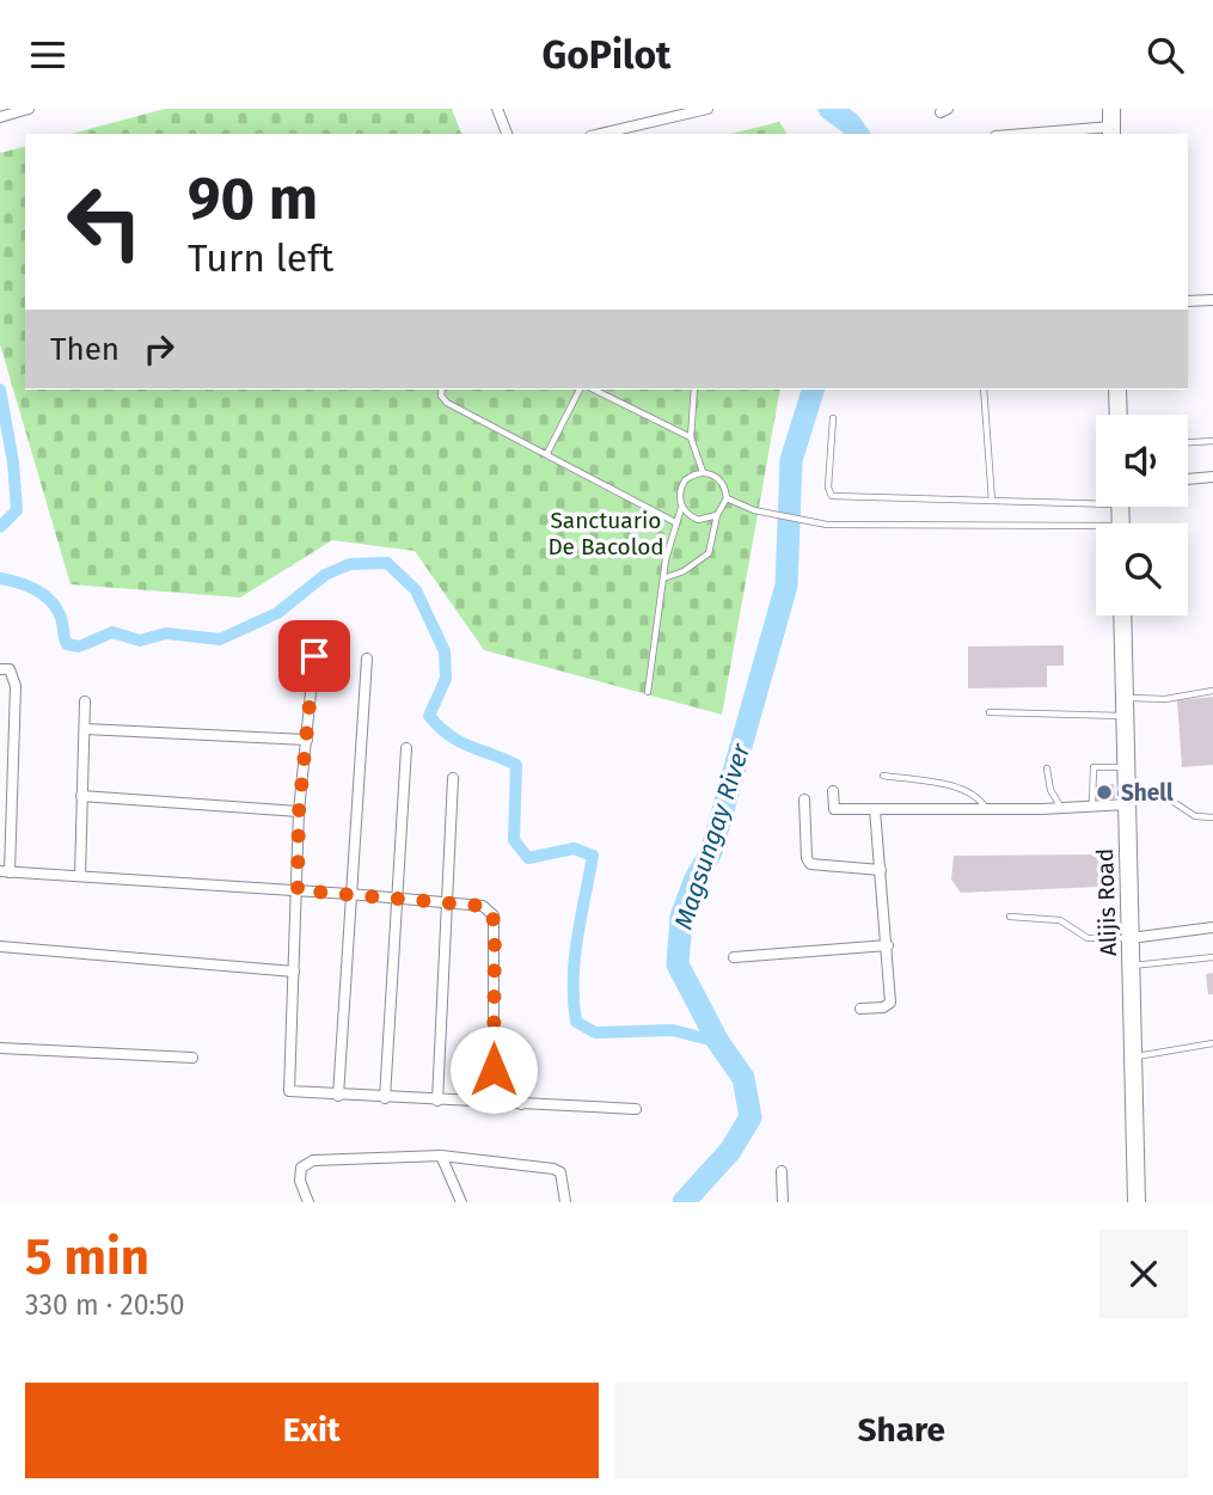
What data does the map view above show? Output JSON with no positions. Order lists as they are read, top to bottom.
{
  "streets": {
    "main road": ["Alijis Road"]
  },
  "water": ["Magsungay River"],
  "parks": ["Sanctuario De Bacolod"],
  "places": ["Shell"],
  "page": {
    "header": "GoPilot",
    "turn": ["90 m", "Turn left"],
    "then": "Then",
    "heading": ["5 min", "330 m · 20:50"],
    "buttons": ["Exit", "Share"]
  }
}
